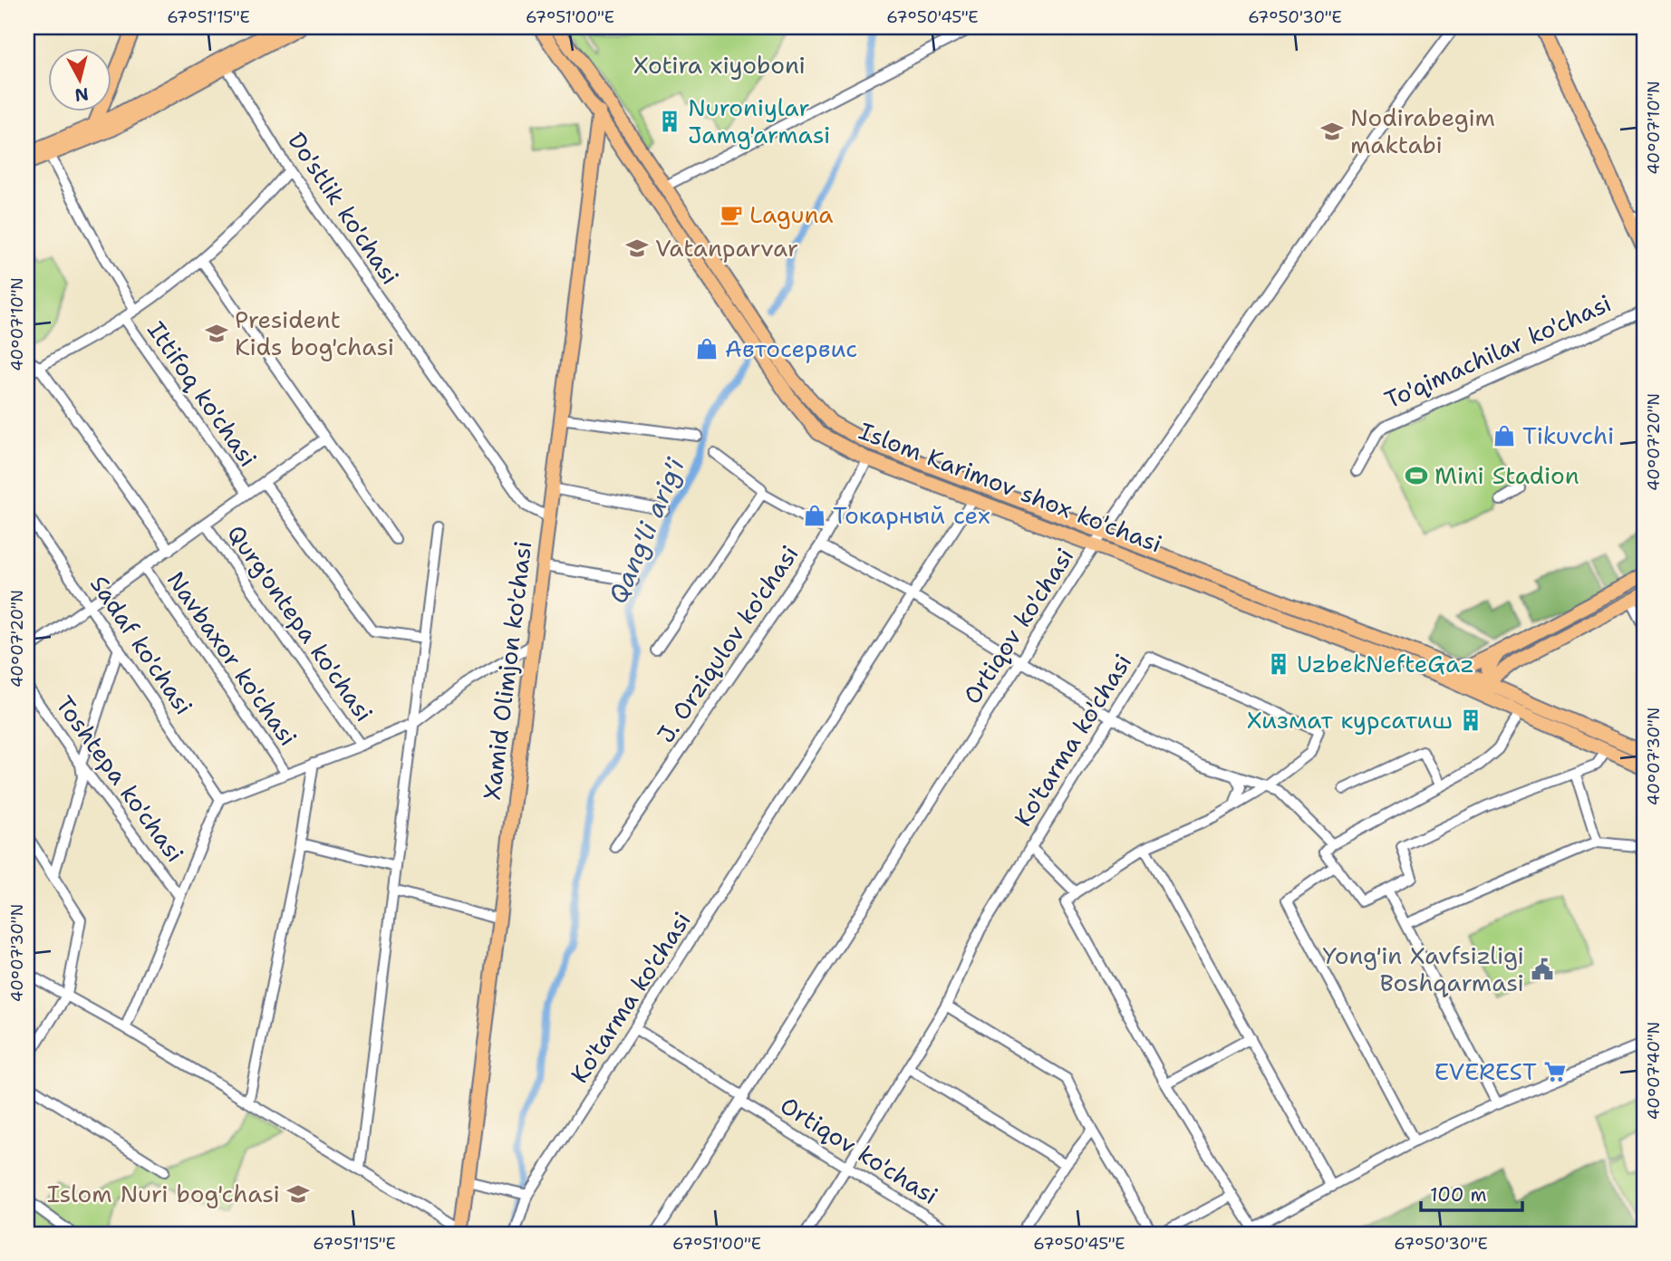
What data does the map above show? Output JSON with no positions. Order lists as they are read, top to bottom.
{
  "streets": {
    "main road": ["Islom Karimov shox ko'chasi", "Xamid Olimjon ko'chasi"],
    "street": [
      "Do'stlik ko'chasi",
      "To'qimachilar ko'chasi",
      "Ittifoq ko'chasi",
      "Qurg'ontepa ko'chasi",
      "Ortiqov ko'chasi",
      "J. Orziqulov ko'chasi",
      "Sadaf ko'chasi",
      "Navbaxor ko'chasi",
      "Ko'tarma ko'chasi",
      "Toshtepa ko'chasi"
    ]
  },
  "crossings": [
    ["Do'stlik ko'chasi", "Xamid Olimjon ko'chasi"],
    ["Ittifoq ko'chasi", "Qurg'ontepa ko'chasi"],
    ["Ittifoq ko'chasi", "Sadaf ko'chasi"],
    ["Ittifoq ko'chasi", "Navbaxor ko'chasi"],
    ["Islom Karimov shox ko'chasi", "Ortiqov ko'chasi"],
    ["Islom Karimov shox ko'chasi", "J. Orziqulov ko'chasi"],
    ["Islom Karimov shox ko'chasi", "Xamid Olimjon ko'chasi"],
    ["Islom Karimov shox ko'chasi", "Ko'tarma ko'chasi"],
    ["Qurg'ontepa ko'chasi", "Sadaf ko'chasi"],
    ["Qurg'ontepa ko'chasi", "Navbaxor ko'chasi"],
    ["Qurg'ontepa ko'chasi", "Xamid Olimjon ko'chasi"],
    ["Ortiqov ko'chasi", "Ko'tarma ko'chasi"]
  ],
  "water": ["Qang'li arig'i"],
  "parks": ["Xotira xiyoboni"],
  "places": {
    "building": ["Nuroniylar Jamg'armasi", "UzbekNefteGaz", "Хизмат курсатиш"],
    "school or university": [
      "Nodirabegim maktabi",
      "Vatanparvar",
      "President Kids bog'chasi",
      "Islom Nuri bog'chasi"
    ],
    "cafe": ["Laguna"],
    "shop": ["Автосервис", "Tikuvchi", "Токарный сех"],
    "sports": ["Mini Stadion"],
    "public building": ["Yong'in Xavfsizligi Boshqarmasi"],
    "supermarket": ["EVEREST"]
  },
  "scale_bar": "100 m",
  "north": "bottom",
  "coordinates": [
    "67°51'15\"E",
    "67°51'00\"E",
    "67°50'45\"E",
    "67°50'30\"E",
    "40°07'10\"N",
    "40°07'20\"N",
    "40°07'30\"N",
    "40°07'40\"N"
  ]
}
